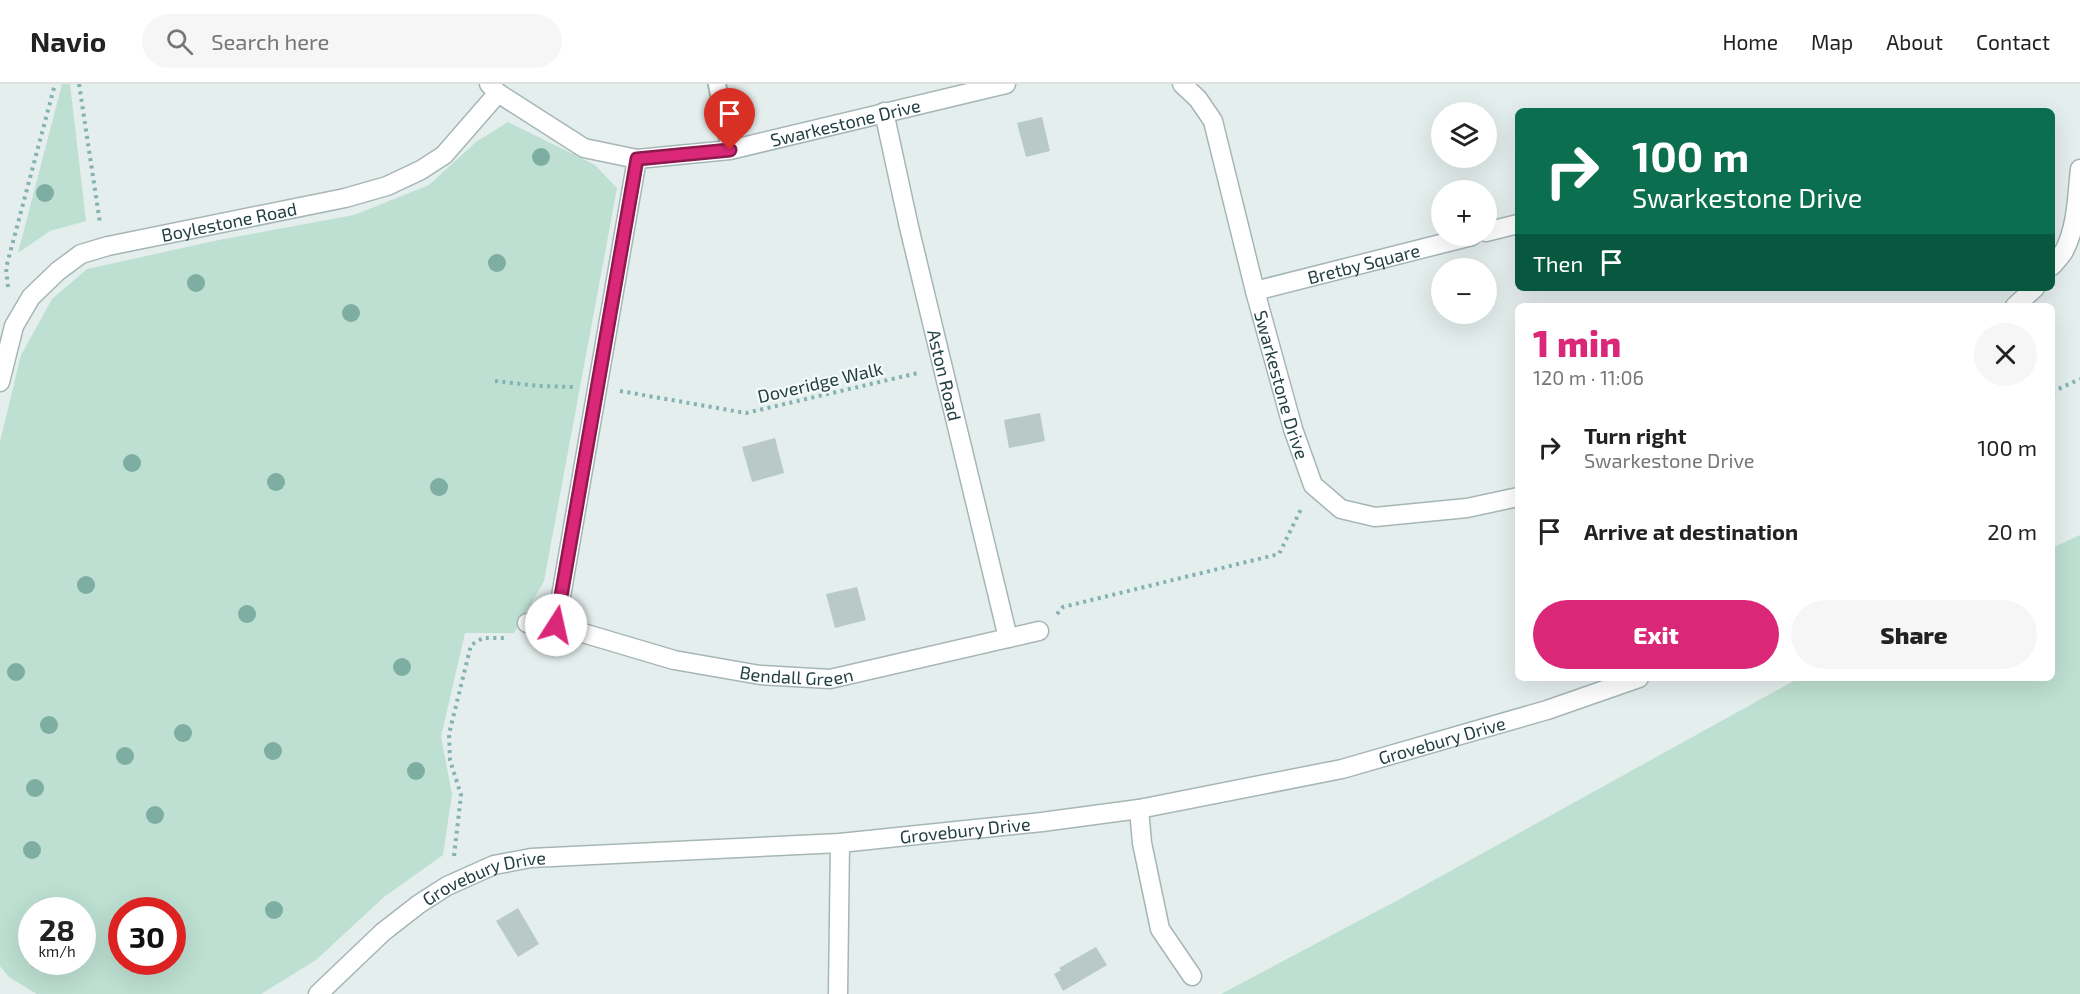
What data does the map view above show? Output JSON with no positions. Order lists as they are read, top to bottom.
{
  "streets": {
    "street": [
      "Swarkestone Drive",
      "Boylestone Road",
      "Bretby Square",
      "Aston Road",
      "Bendall Green",
      "Grovebury Drive"
    ],
    "path": ["Doveridge Walk"]
  },
  "crossings": [
    ["Swarkestone Drive", "Boylestone Road"],
    ["Swarkestone Drive", "Bretby Square"],
    ["Swarkestone Drive", "Aston Road"],
    ["Aston Road", "Doveridge Walk"],
    ["Aston Road", "Bendall Green"]
  ],
  "page": {
    "header": "Navio",
    "search": "Search here",
    "nav": [
      "Home",
      "Map",
      "About",
      "Contact"
    ],
    "map_buttons": ["+", "−"],
    "turn": ["100 m", "Swarkestone Drive"],
    "then": "Then",
    "heading": ["1 min", "120 m · 11:06"],
    "list": [
      {
        "name": "Turn right",
        "note": "Swarkestone Drive",
        "value": "100 m"
      },
      {
        "name": "Arrive at destination",
        "value": "20 m"
      }
    ],
    "buttons": ["Exit", "Share"],
    "speed": "28 km/h",
    "limit": "30"
  }
}
